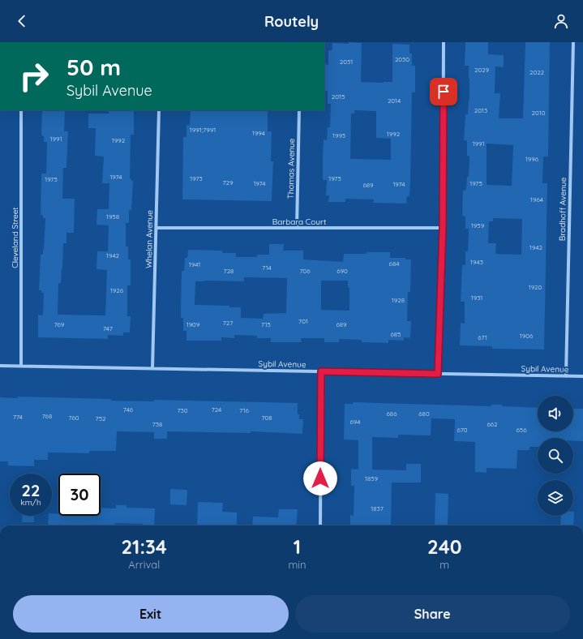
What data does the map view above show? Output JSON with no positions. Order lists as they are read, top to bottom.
{
  "streets": {
    "street": [
      "Thomas Avenue",
      "Bradhoff Avenue",
      "Barbara Court",
      "Cleveland Street",
      "Whelan Avenue",
      "Sybil Avenue"
    ]
  },
  "crossings": [
    ["Thomas Avenue", "Barbara Court"],
    ["Bradhoff Avenue", "Sybil Avenue"],
    ["Barbara Court", "Whelan Avenue"],
    ["Cleveland Street", "Sybil Avenue"],
    ["Whelan Avenue", "Sybil Avenue"]
  ],
  "house_numbers": [
    "2030",
    "2031",
    "2029",
    "2022",
    "2015",
    "2014",
    "2013",
    "2010",
    "1991;7991",
    "1994",
    "1992",
    "1993",
    "1991",
    "1992",
    "1991",
    "1996",
    "1974",
    "1973",
    "1975",
    "1975",
    "729",
    "1974",
    "1975",
    "1974",
    "689",
    "1964",
    "1958",
    "1959",
    "1942",
    "1942",
    "1943",
    "684",
    "1941",
    "714",
    "728",
    "706",
    "690",
    "1920",
    "1926",
    "1931",
    "1928",
    "701",
    "727",
    "769",
    "1909",
    "715",
    "689",
    "747",
    "685",
    "1906",
    "671",
    "746",
    "724",
    "730",
    "716",
    "686",
    "680",
    "768",
    "774",
    "760",
    "708",
    "752",
    "694",
    "738",
    "662",
    "670",
    "656",
    "1859",
    "1837"
  ],
  "page": {
    "header": "Routely",
    "turn": ["50 m", "Sybil Avenue"],
    "speed": "22 km/h",
    "limit": "30",
    "eta": [
      "21:34",
      "Arrival",
      "1",
      "min",
      "240",
      "m"
    ],
    "buttons": ["Exit", "Share"]
  }
}
